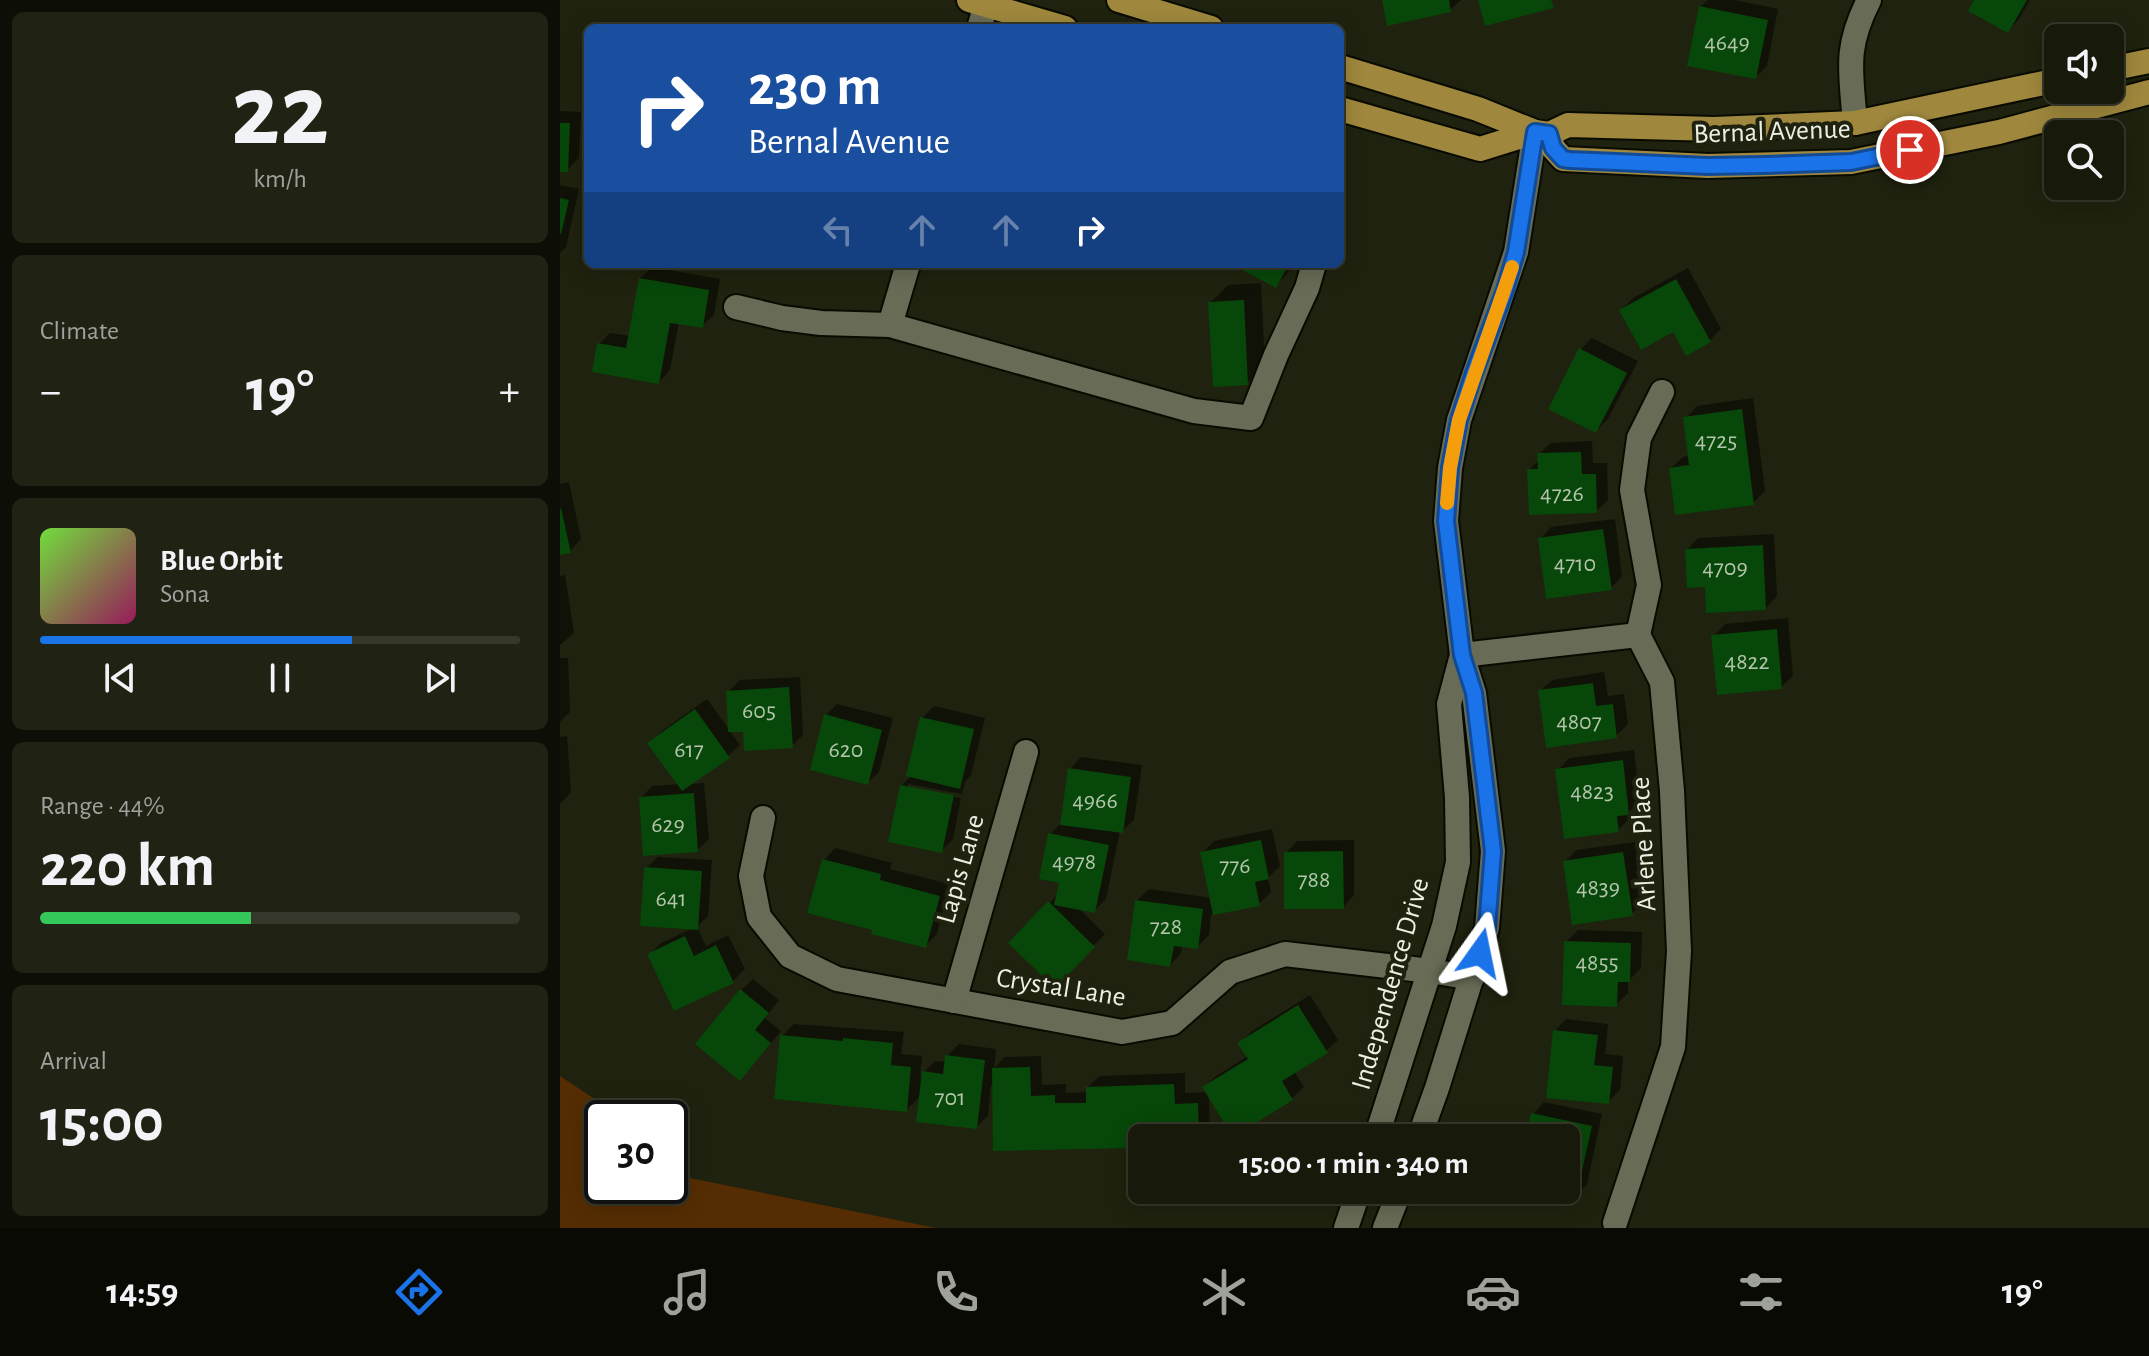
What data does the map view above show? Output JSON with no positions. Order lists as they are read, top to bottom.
{
  "streets": {
    "main road": ["Bernal Avenue"],
    "street": [
      "Arlene Place",
      "Lapis Lane",
      "Independence Drive",
      "Crystal Lane"
    ]
  },
  "crossings": [
    ["Bernal Avenue", "Independence Drive"],
    ["Lapis Lane", "Crystal Lane"],
    ["Independence Drive", "Crystal Lane"]
  ],
  "house_numbers": [
    "4649",
    "4725",
    "4726",
    "4710",
    "4709",
    "4822",
    "605",
    "4807",
    "617",
    "620",
    "4823",
    "4966",
    "629",
    "4978",
    "776",
    "788",
    "4839",
    "641",
    "728",
    "4855",
    "701"
  ],
  "page": {
    "tile": [
      ["22", "km/h"],
      "Climate",
      ["Range · 44%", "220 km"],
      ["Arrival", "15:00"]
    ],
    "turn": ["230 m", "Bernal Avenue"],
    "heat": ["−", "19°", "+"],
    "song": ["Blue Orbit", "Sona"],
    "limit": "30",
    "trip": "15:00 · 1 min · 340 m",
    "tabs": ["14:59", "19°"]
  }
}
